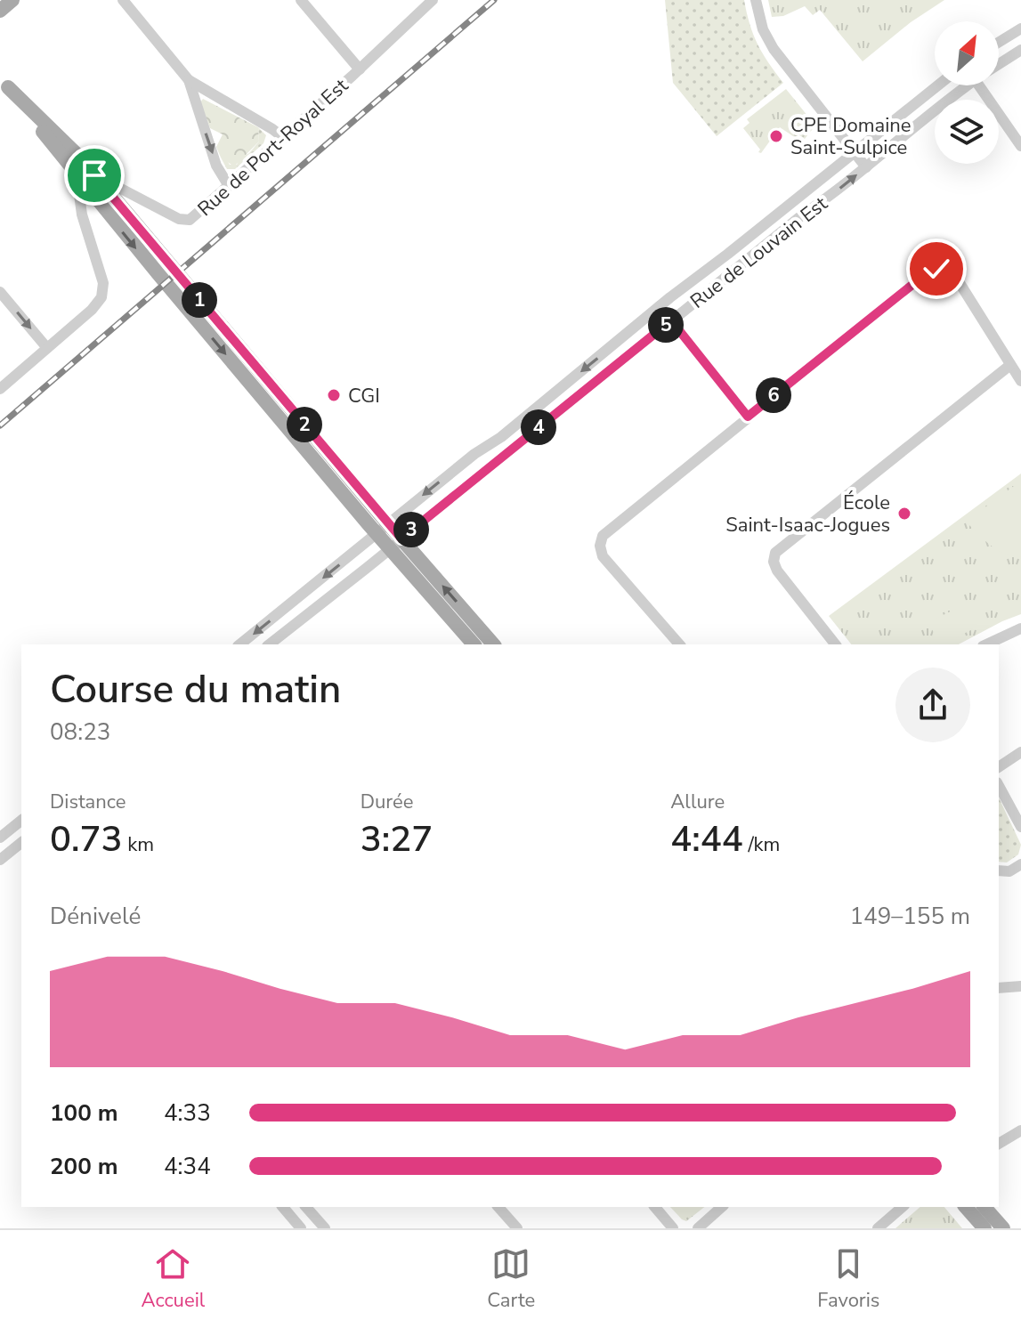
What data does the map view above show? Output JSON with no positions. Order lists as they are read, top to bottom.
{
  "streets": {
    "street": ["Rue de Port-Royal Est", "Rue de Louvain Est"]
  },
  "places": ["CPE Domaine Saint-Sulpice", "CGI", "École Saint-Isaac-Jogues"],
  "north": "top right",
  "page": {
    "pins": [
      "1",
      "5",
      "6",
      "2",
      "4",
      "3"
    ],
    "heading": ["Course du matin", "08:23"],
    "stats": [
      ["Distance", "0.73 km"],
      ["Durée", "3:27"],
      ["Allure", "4:44 /km"]
    ],
    "chart": ["Dénivelé", "149–155 m"],
    "list": [
      {
        "name": "100 m",
        "note": "4:33"
      },
      {
        "name": "200 m",
        "note": "4:34"
      }
    ],
    "tabs": ["Accueil", "Carte", "Favoris"]
  }
}
